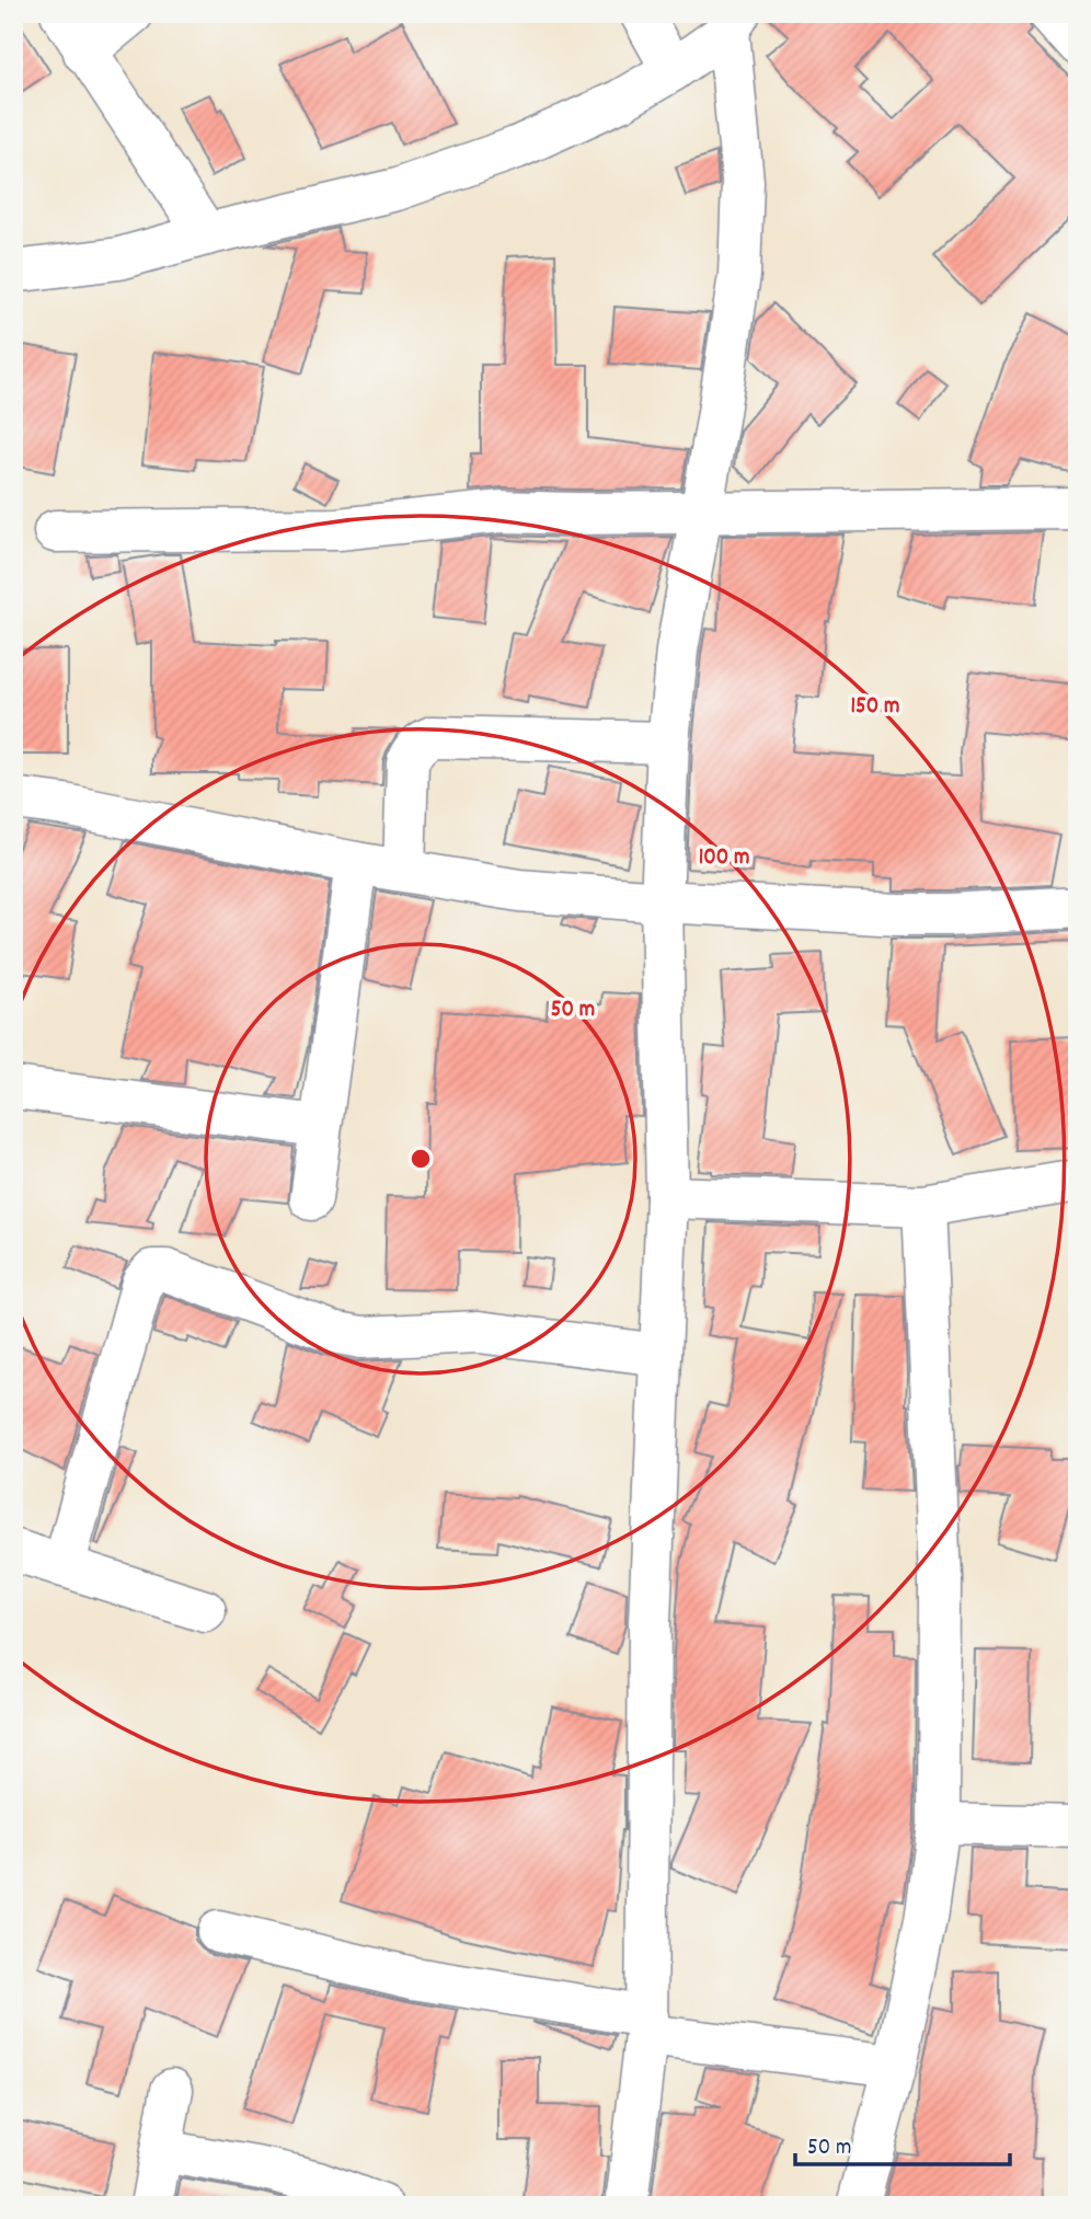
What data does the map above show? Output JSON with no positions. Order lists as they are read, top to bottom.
{
  "scale_bar": "50 m",
  "rings": ["150 m", "100 m", "50 m"]
}
